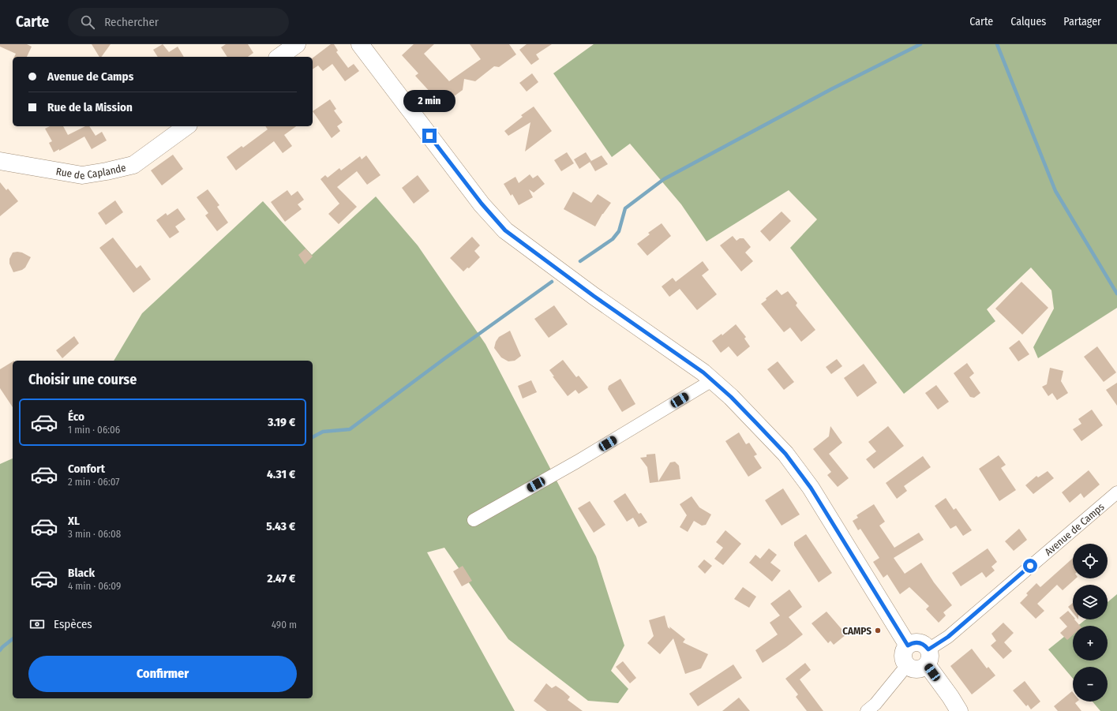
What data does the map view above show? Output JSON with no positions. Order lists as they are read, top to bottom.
{
  "streets": {
    "main road": ["Rue de Caplande"],
    "street": ["Avenue de Camps"]
  },
  "places": ["CAMPS"],
  "page": {
    "header": "Carte",
    "search": "Rechercher",
    "nav": ["Carte", "Calques", "Partager"],
    "banner": ["Avenue de Camps", "Rue de la Mission"],
    "bubble": "2 min",
    "heading": "Choisir une course",
    "list": [
      {
        "name": "Éco",
        "note": "1 min · 06:06",
        "value": "3.19 €"
      },
      {
        "name": "Confort",
        "note": "2 min · 06:07",
        "value": "4.31 €"
      },
      {
        "name": "XL",
        "note": "3 min · 06:08",
        "value": "5.43 €"
      },
      {
        "name": "Black",
        "note": "4 min · 06:09",
        "value": "2.47 €"
      }
    ],
    "map_buttons": ["+", "−"],
    "pay": ["Espèces", "490 m"],
    "buttons": "Confirmer"
  }
}
